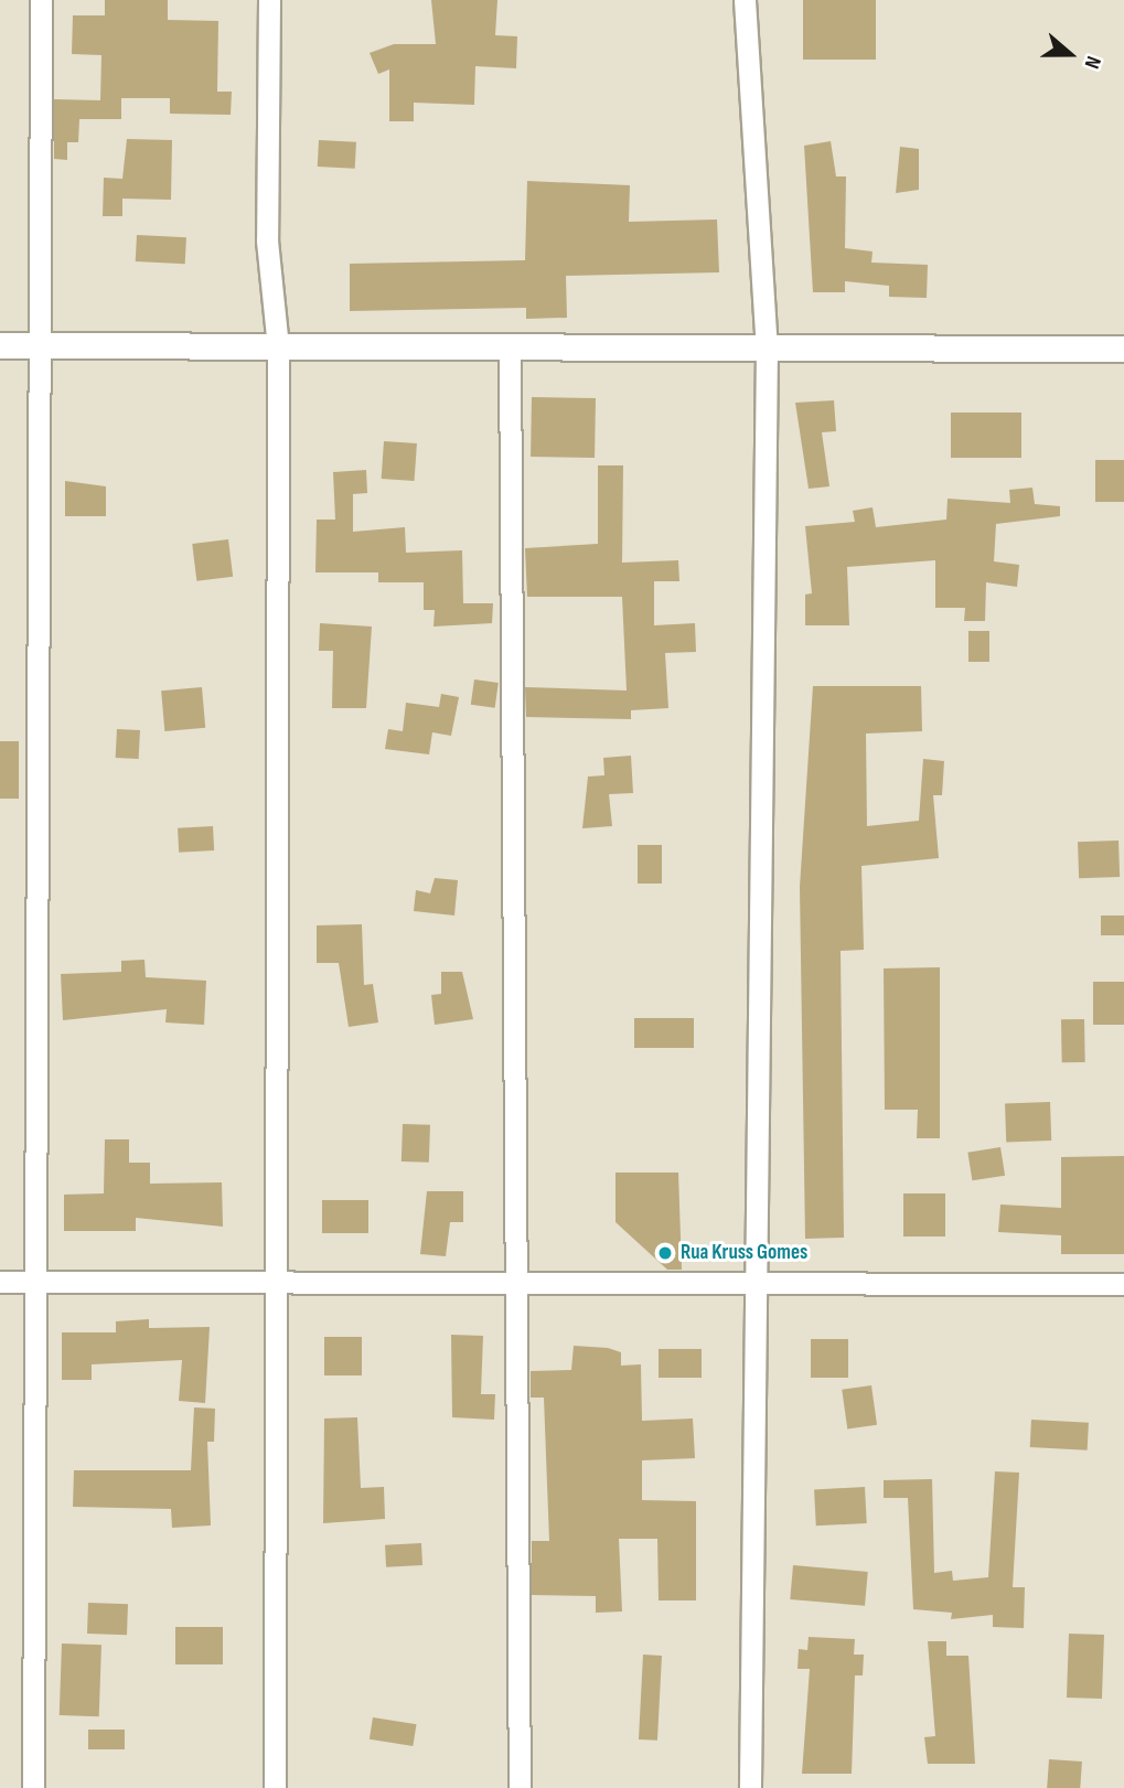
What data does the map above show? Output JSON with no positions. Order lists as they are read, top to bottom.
{
  "places": ["Rua Kruss Gomes"],
  "north": "right"
}
